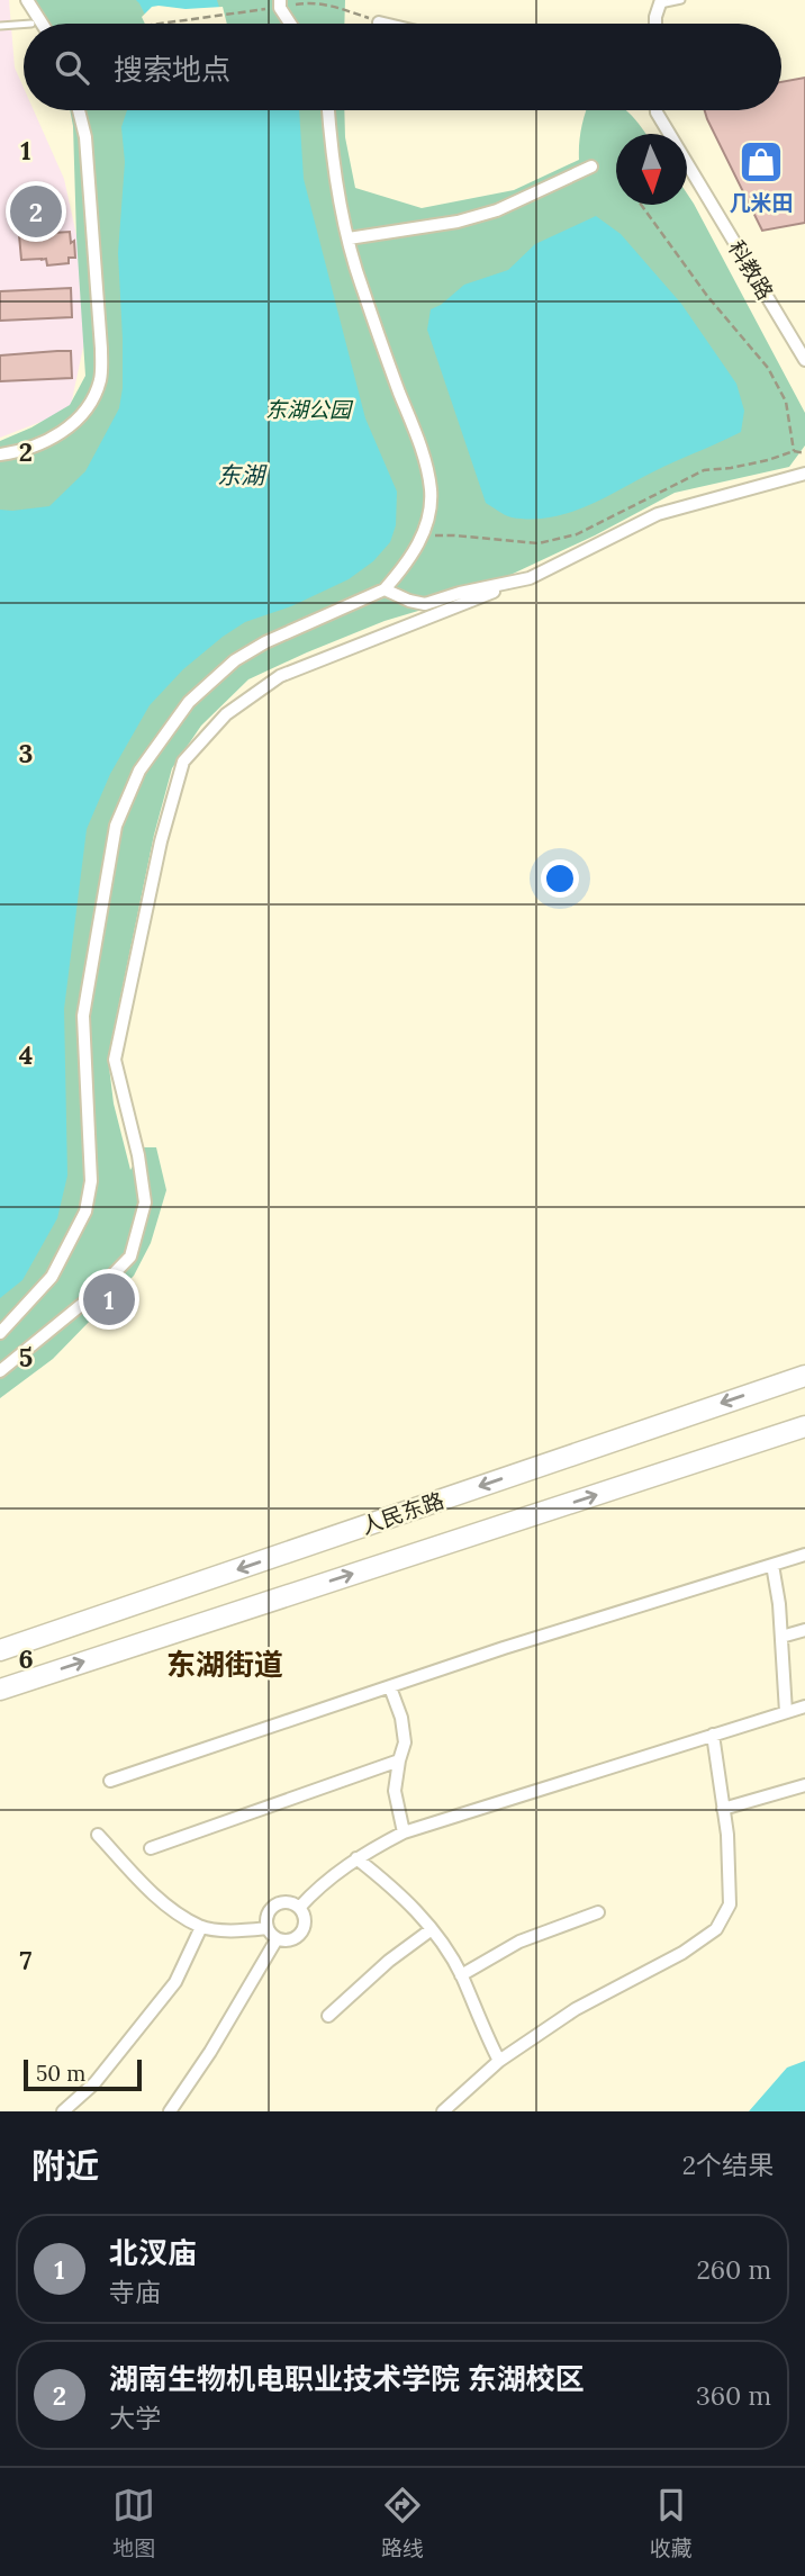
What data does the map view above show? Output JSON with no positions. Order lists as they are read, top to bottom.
{
  "streets": {
    "main road": ["人民东路"],
    "street": ["科教路"]
  },
  "districts": ["东湖街道"],
  "water": ["东湖"],
  "parks": ["东湖公园"],
  "places": {
    "shop": ["几米田"]
  },
  "scale_bar": "50 m",
  "north": "bottom",
  "page": {
    "search": "搜索地点",
    "pins": ["2", "1"],
    "scale": "50 m",
    "heading": ["附近", "2个结果"],
    "list": [
      {
        "mark": "1",
        "name": "北汊庙",
        "note": "寺庙",
        "value": "260 m"
      },
      {
        "mark": "2",
        "name": "湖南生物机电职业技术学院 东湖校区",
        "note": "大学",
        "value": "360 m"
      }
    ],
    "nav": ["地图", "路线", "收藏"]
  },
  "grid": {
    "rows": [
      "1",
      "2",
      "3",
      "4",
      "5",
      "6",
      "7"
    ]
  }
}
